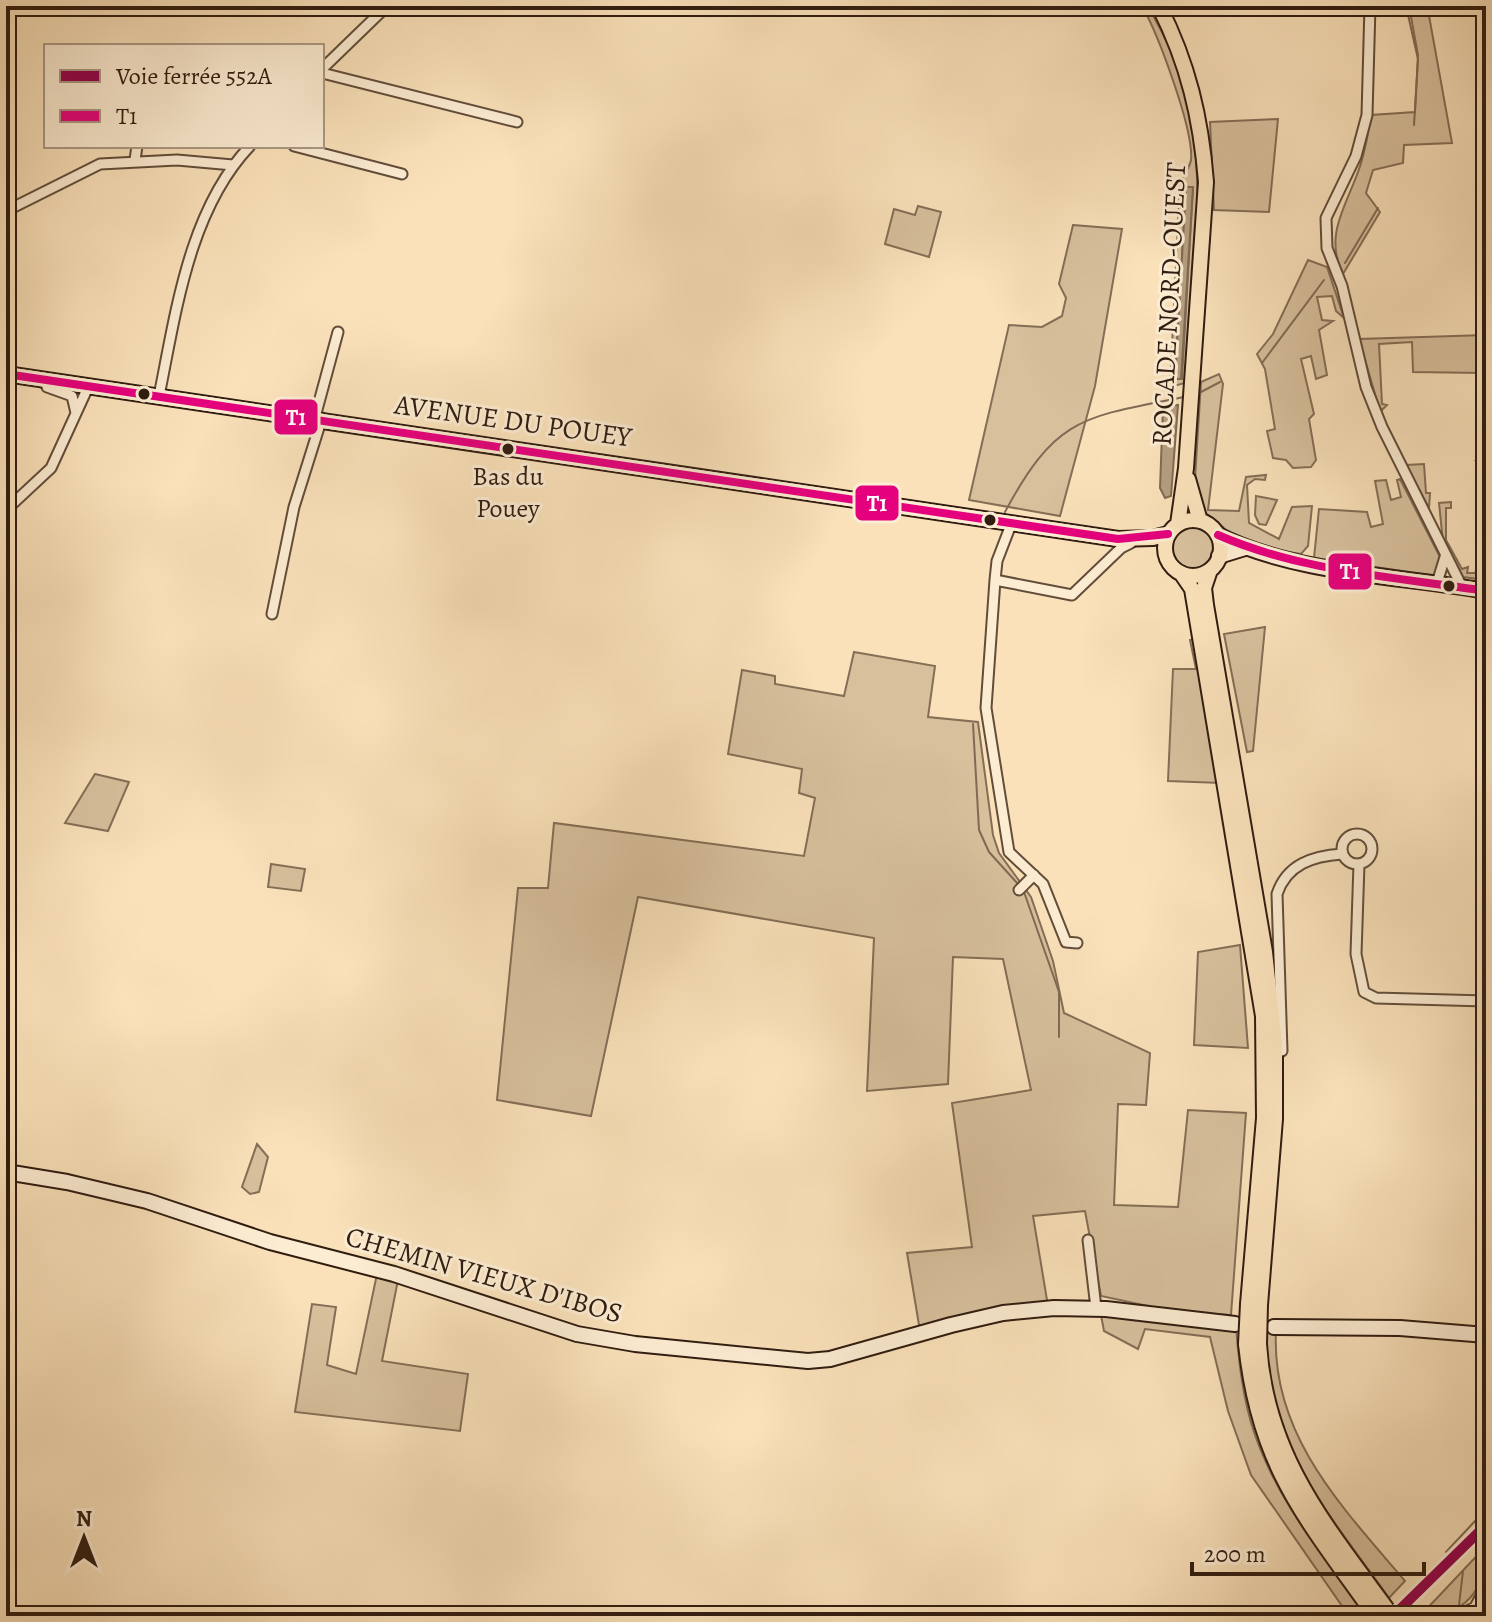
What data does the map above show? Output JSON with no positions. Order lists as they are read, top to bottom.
{
  "streets": {
    "main road": ["ROCADE NORD-OUEST", "AVENUE DU POUEY"],
    "street": ["CHEMIN VIEUX D'IBOS"]
  },
  "places": ["Bas du Pouey"],
  "lines": ["transit line T1", "rail line 552A"],
  "legend": ["Voie ferrée 552A", "T1"],
  "scale_bar": "200 m",
  "north": "top"
}
